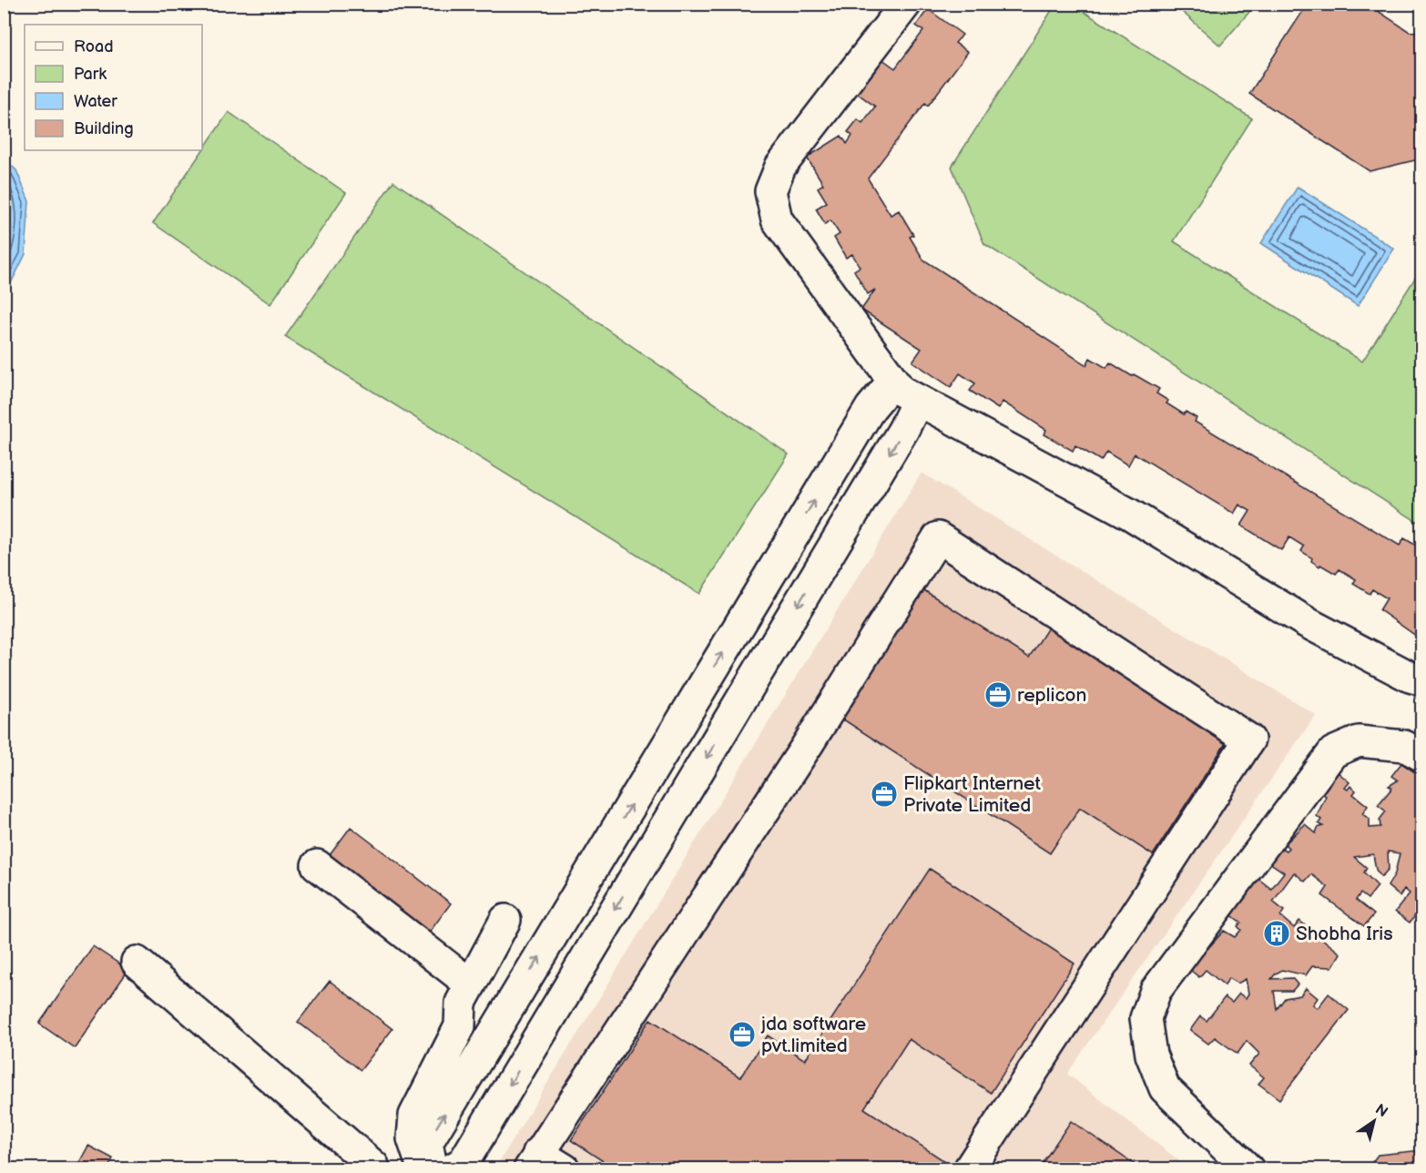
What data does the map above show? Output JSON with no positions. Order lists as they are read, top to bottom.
{
  "places": {
    "office": ["replicon", "Flipkart Internet Private Limited", "jda software pvt.limited"],
    "building": ["Shobha Iris"]
  },
  "legend": [
    "Road",
    "Park",
    "Water",
    "Building"
  ],
  "north": "top right"
}
